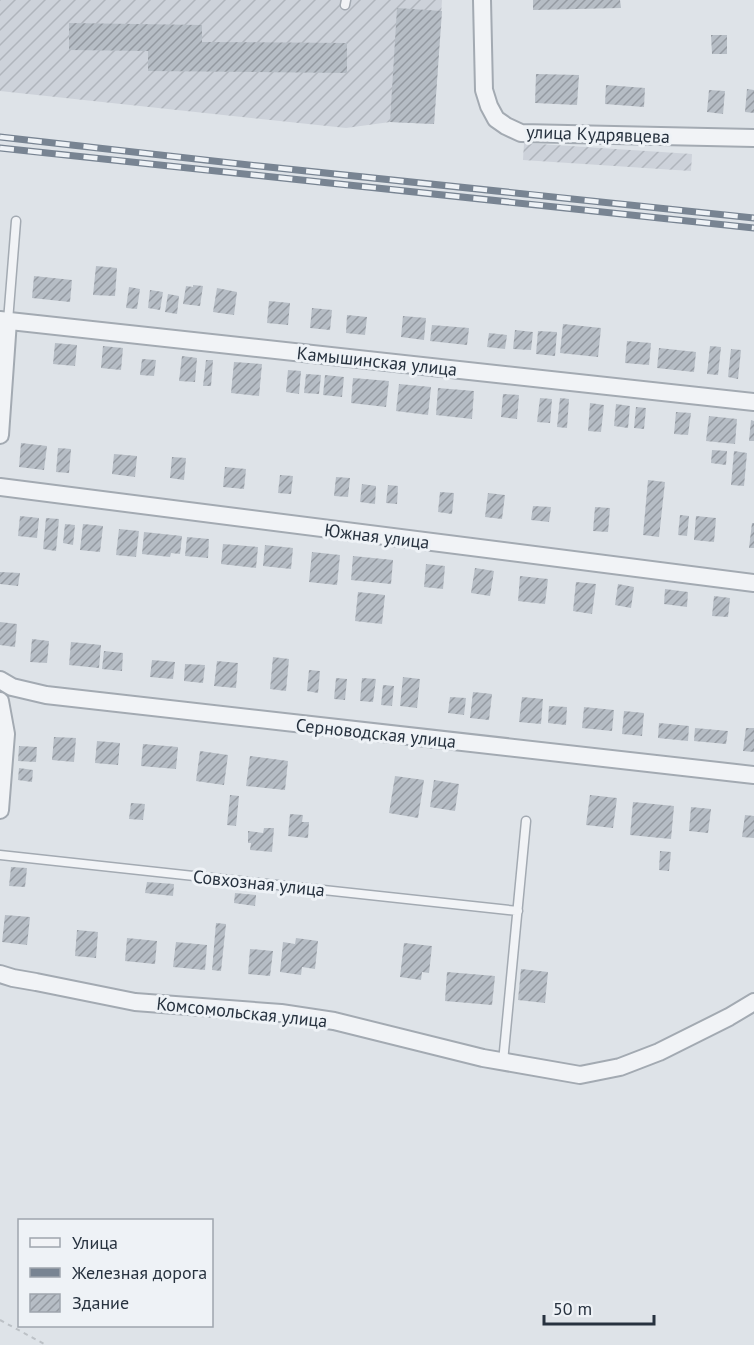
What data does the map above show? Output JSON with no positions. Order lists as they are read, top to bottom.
{
  "streets": {
    "street": [
      "улица Кудрявцева",
      "Камышинская улица",
      "Южная улица",
      "Серноводская улица",
      "Комсомольская улица"
    ],
    "lane": ["Совхозная улица"]
  },
  "legend": ["Улица", "Железная дорога", "Здание"],
  "scale_bar": "50 m"
}
